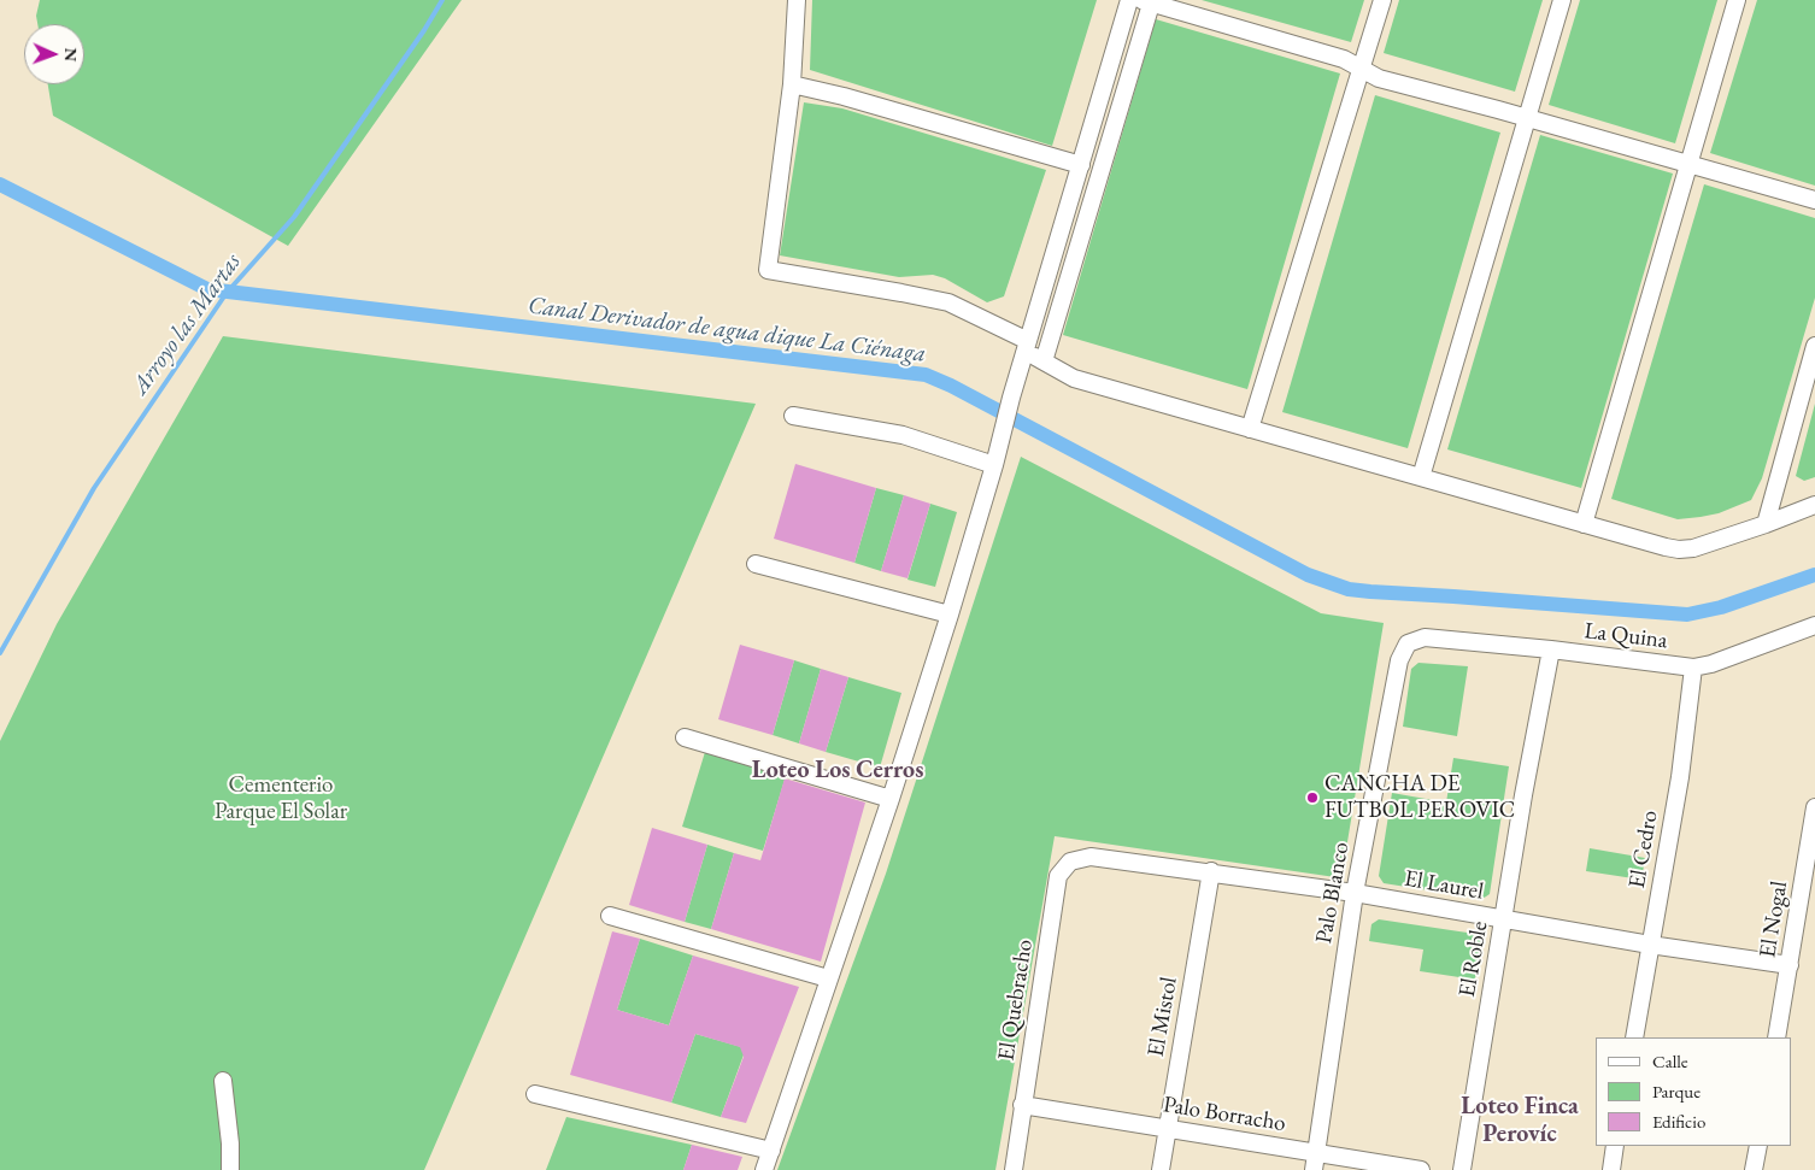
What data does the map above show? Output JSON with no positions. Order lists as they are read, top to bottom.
{
  "streets": {
    "street": [
      "La Quina",
      "El Cedro",
      "El Laurel",
      "Palo Blanco",
      "El Nogal",
      "El Roble",
      "El Quebracho",
      "El Mistol",
      "Palo Borracho"
    ]
  },
  "crossings": [
    ["La Quina", "El Cedro"],
    ["La Quina", "Palo Blanco"],
    ["La Quina", "El Roble"],
    ["El Cedro", "El Laurel"],
    ["El Laurel", "Palo Blanco"],
    ["El Laurel", "El Nogal"],
    ["El Laurel", "El Roble"],
    ["El Laurel", "El Quebracho"],
    ["El Laurel", "El Mistol"],
    ["Palo Blanco", "Palo Borracho"],
    ["El Quebracho", "Palo Borracho"],
    ["El Mistol", "Palo Borracho"]
  ],
  "districts": ["Loteo Los Cerros", "Loteo Finca Perovíc"],
  "water": ["Arroyo las Martas", "Canal Derivador de agua dique La Ciénaga"],
  "parks": ["Cementerio Parque El Solar"],
  "places": ["CANCHA DE FUTBOL PEROVIC"],
  "legend": ["Calle", "Parque", "Edificio"],
  "north": "right"
}
